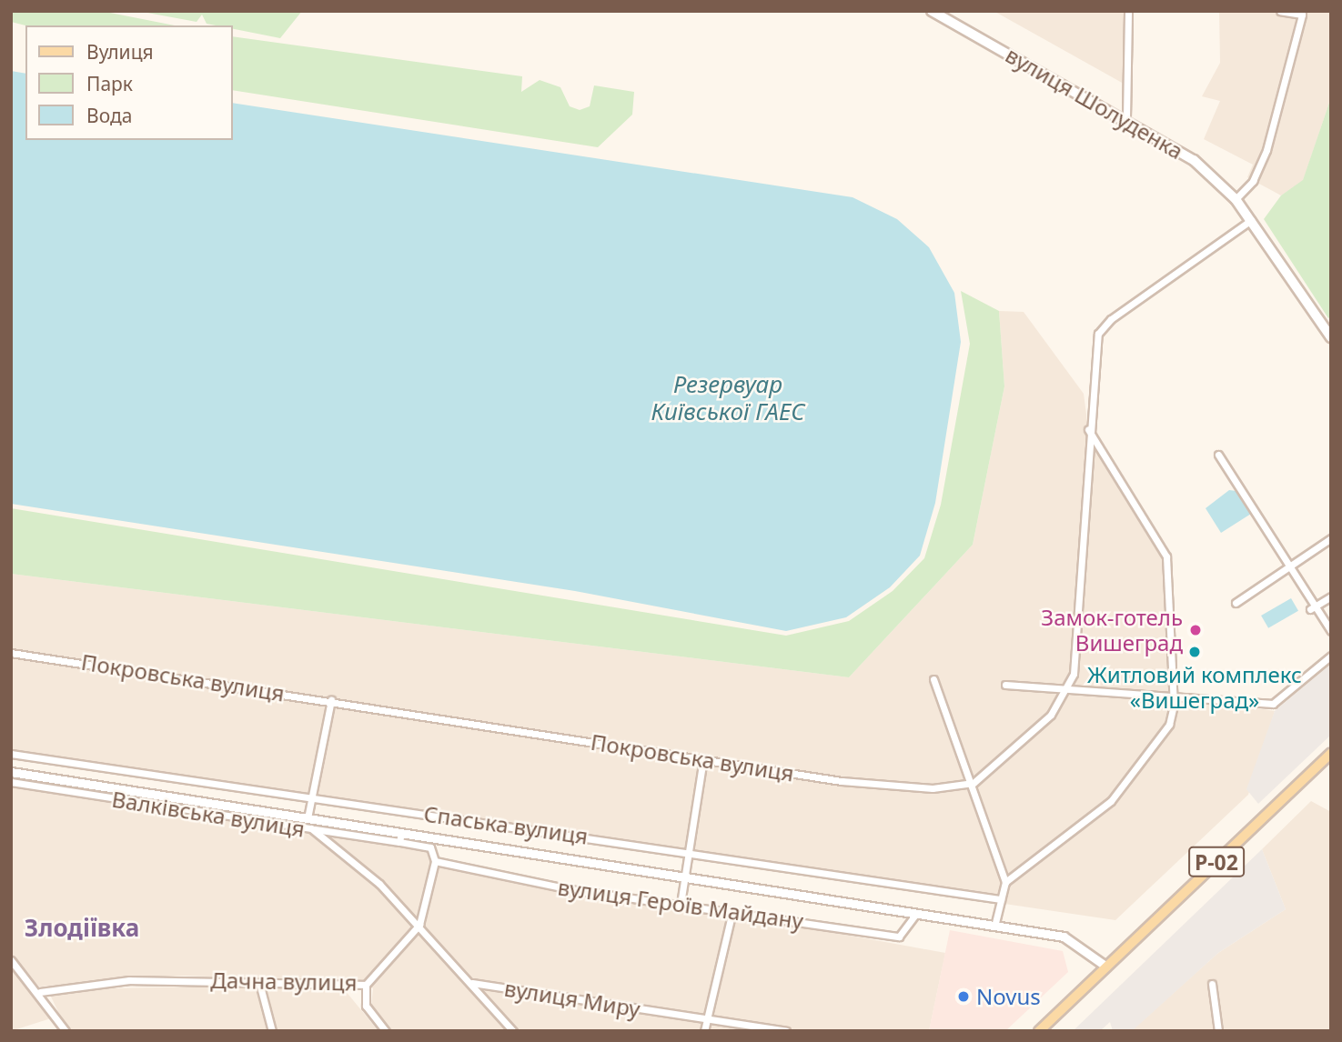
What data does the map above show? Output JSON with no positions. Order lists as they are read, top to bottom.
{
  "streets": {
    "main road": ["вулиця Шолуденка", "Р-02"],
    "street": [
      "Покровська вулиця",
      "Валківська вулиця",
      "Спаська вулиця",
      "вулиця Героїв Майдану",
      "Дачна вулиця",
      "вулиця Миру"
    ]
  },
  "crossings": [
    ["Валківська вулиця", "Дачна вулиця"],
    ["Валківська вулиця", "вулиця Миру"],
    ["Спаська вулиця", "Р-02"],
    ["Спаська вулиця", "вулиця Героїв Майдану"],
    ["вулиця Героїв Майдану", "Дачна вулиця"]
  ],
  "districts": ["Злодіївка"],
  "water": ["Резервуар Київської ГАЕС"],
  "places": ["Замок-готель Вишеград", "Житловий комплекс «Вишеград»", "Novus"],
  "legend": ["Вулиця", "Парк", "Вода"]
}
